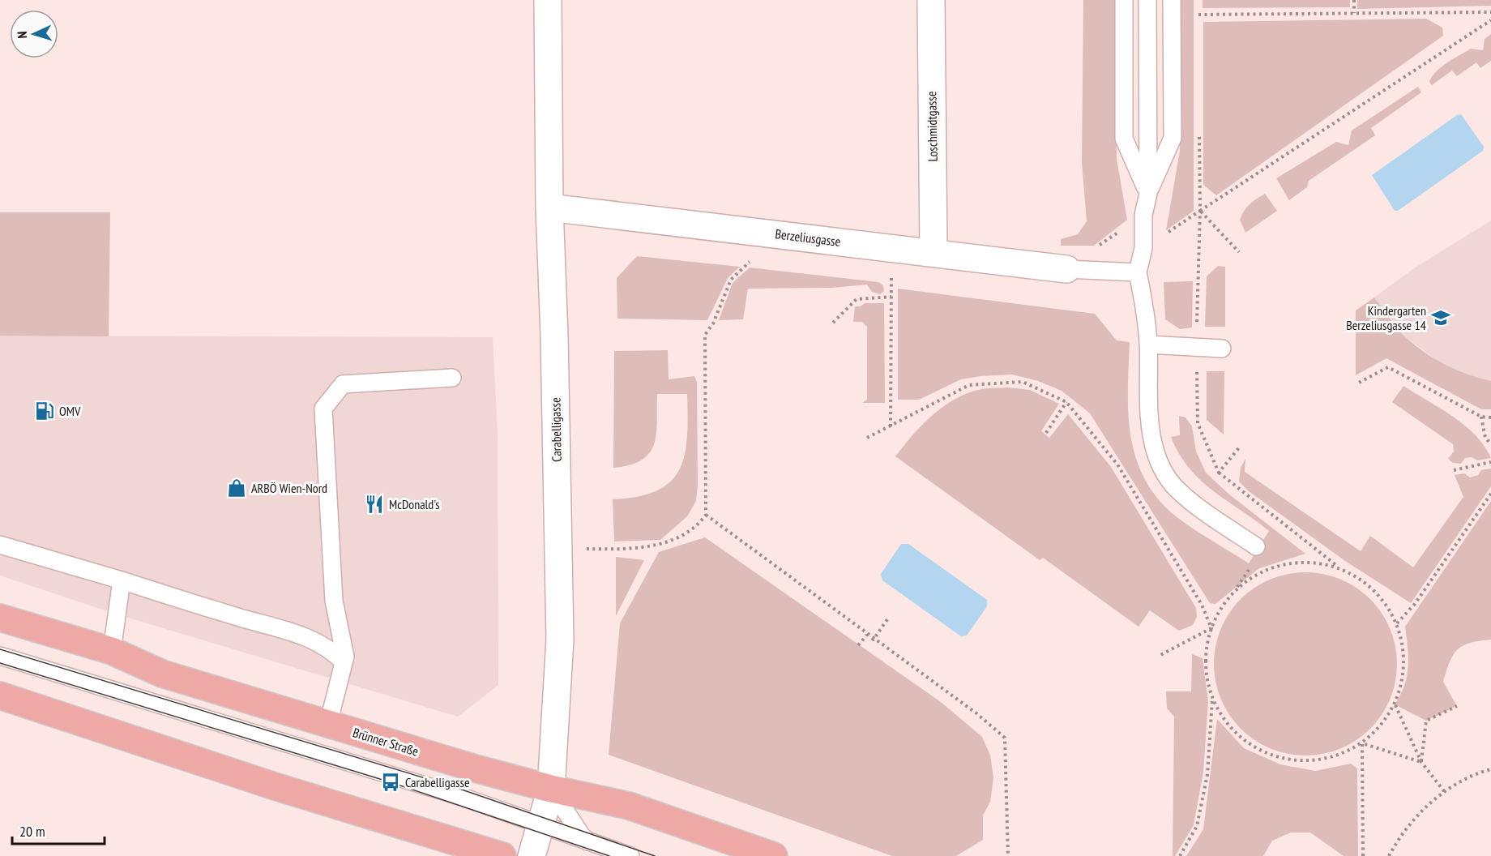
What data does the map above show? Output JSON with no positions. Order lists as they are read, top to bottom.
{
  "streets": {
    "main road": ["Brünner Straße"],
    "street": ["Loschmidtgasse", "Berzeliusgasse", "Carabelligasse"]
  },
  "crossings": [
    ["Loschmidtgasse", "Berzeliusgasse"],
    ["Berzeliusgasse", "Carabelligasse"],
    ["Carabelligasse", "Brünner Straße"]
  ],
  "places": {
    "school or university": ["Kindergarten Berzeliusgasse 14"],
    "fuel station": ["OMV"],
    "shop": ["ARBÖ Wien-Nord"],
    "restaurant": ["McDonald's"],
    "bus stop": ["Carabelligasse"]
  },
  "scale_bar": "20 m",
  "north": "left"
}
